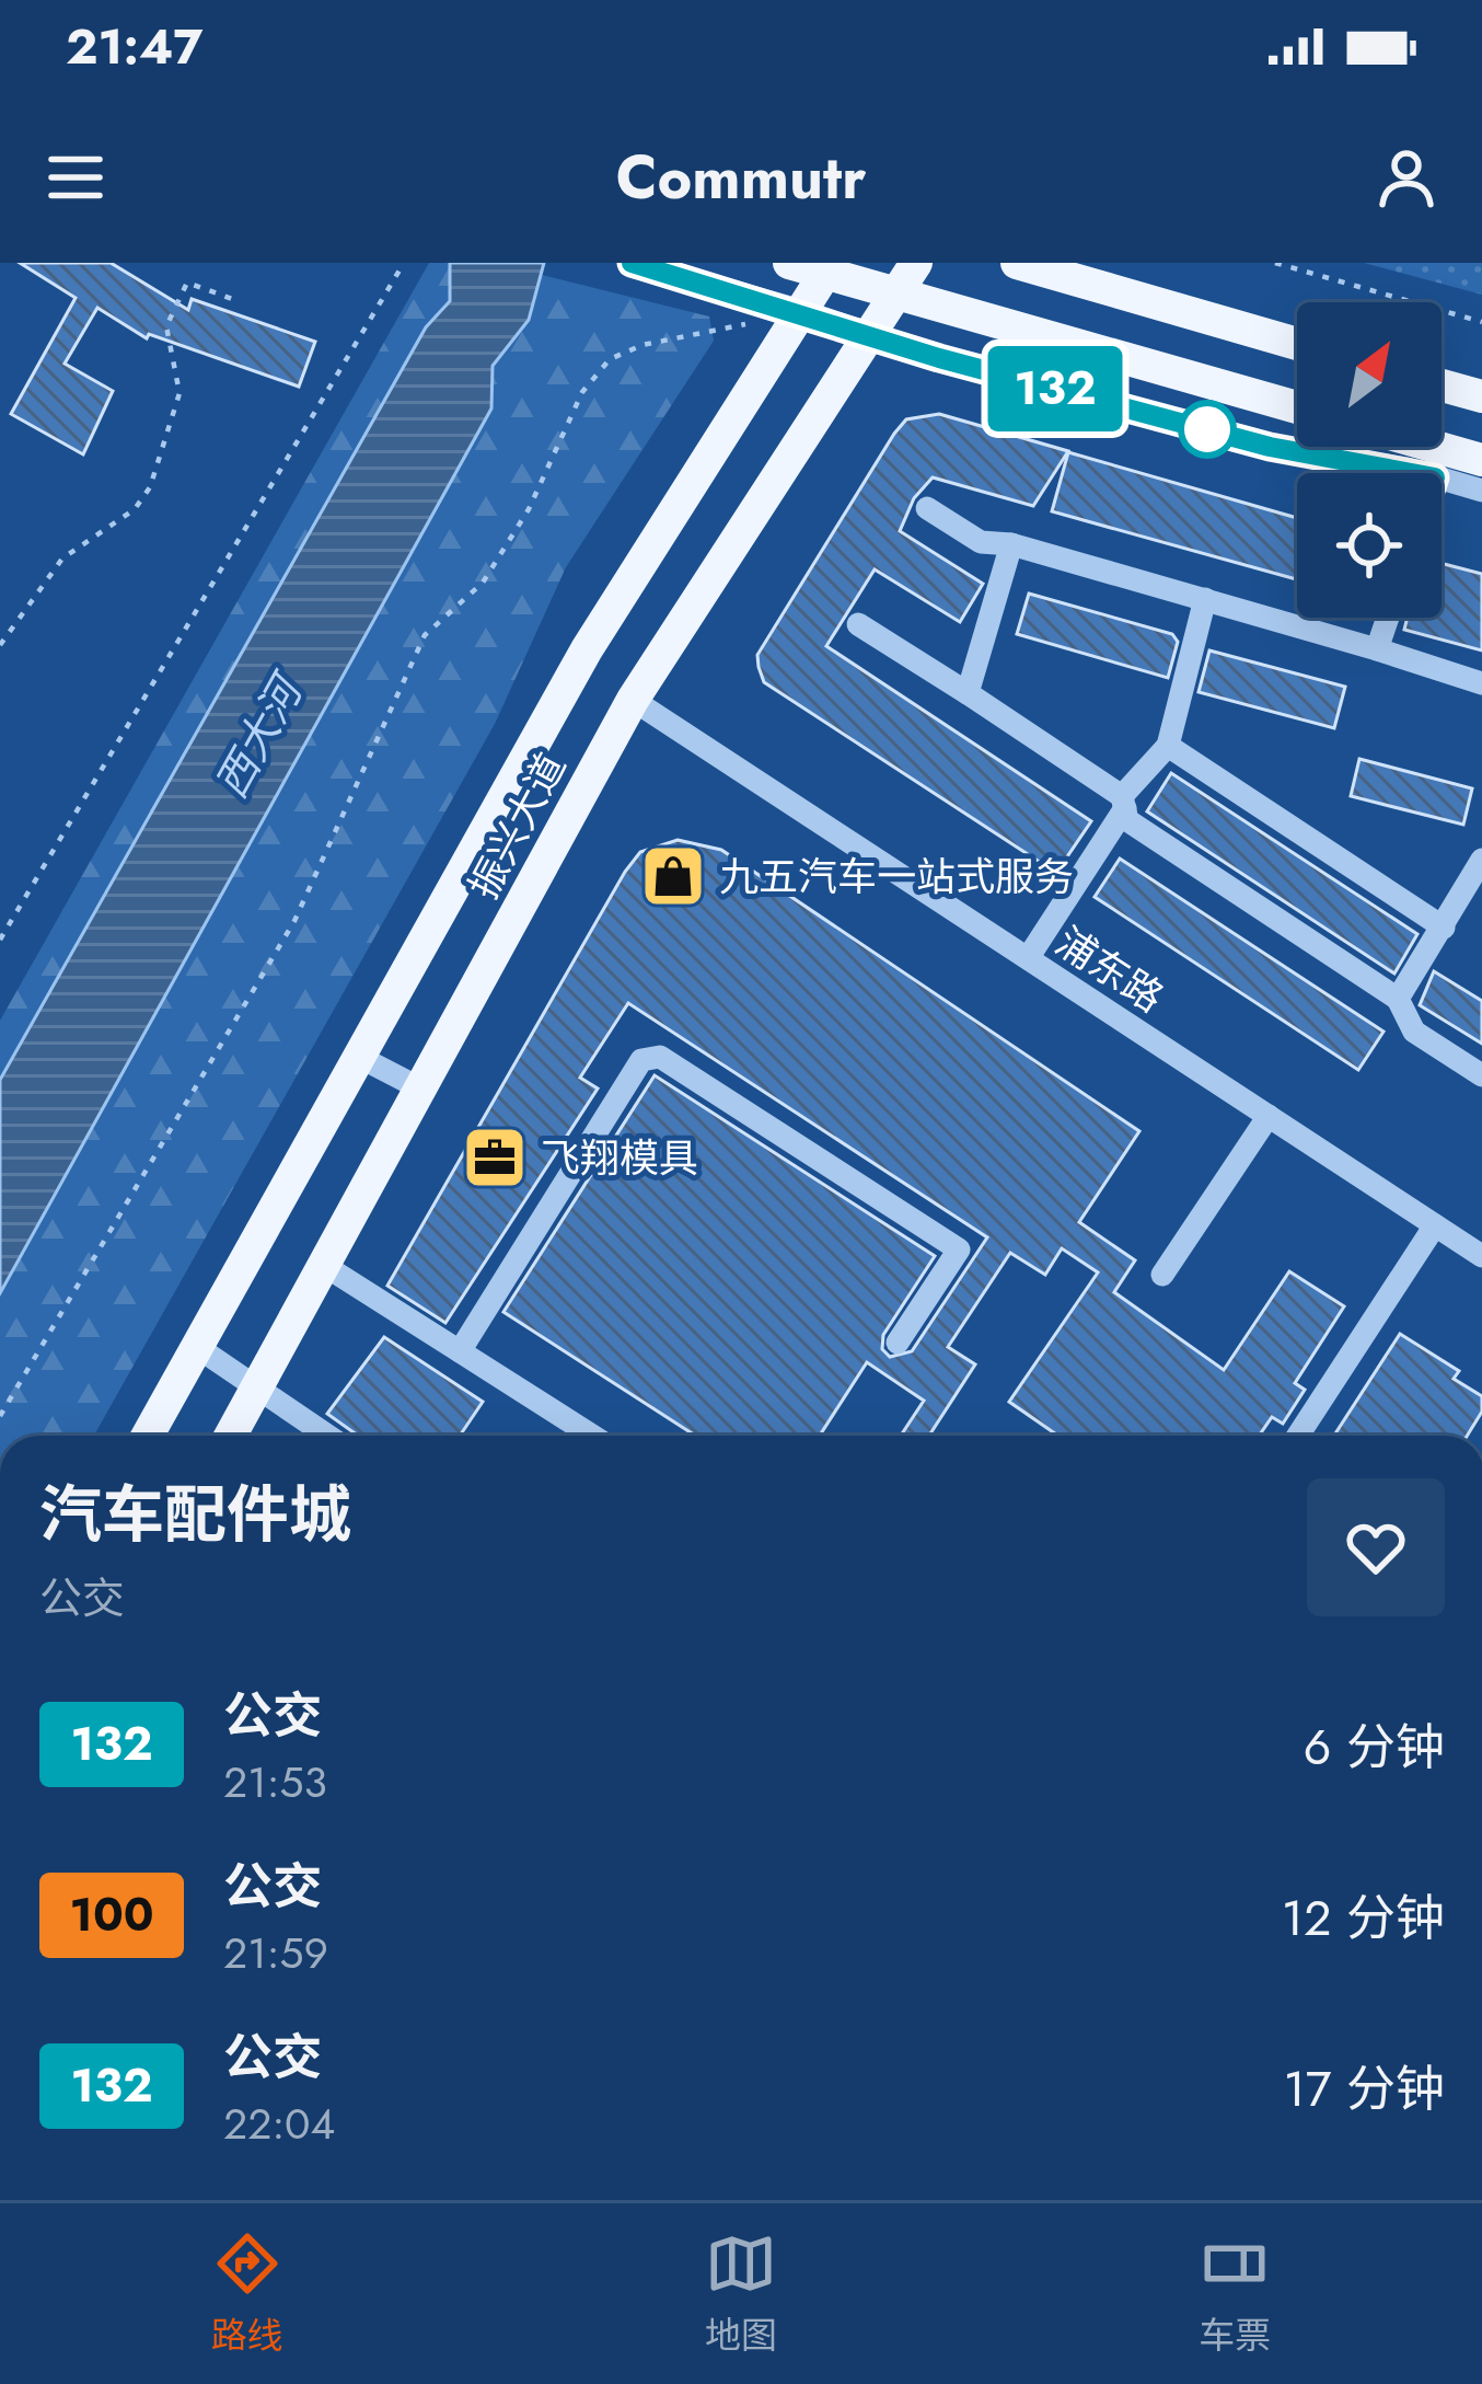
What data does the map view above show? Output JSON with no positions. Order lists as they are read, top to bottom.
{
  "streets": {
    "main road": ["振兴大道"],
    "street": ["浦东路"]
  },
  "crossings": [
    ["振兴大道", "浦东路"]
  ],
  "water": ["西大河"],
  "places": {
    "shop": ["九五汽车一站式服务"],
    "office": ["飞翔模具"]
  },
  "lines": ["bus line 132"],
  "north": "top right",
  "page": {
    "status": "21:47",
    "header": "Commutr",
    "on_map": "132",
    "heading": ["汽车配件城", "公交"],
    "list": [
      {
        "mark": "132",
        "name": "公交",
        "note": "21:53",
        "value": "6 分钟"
      },
      {
        "mark": "100",
        "name": "公交",
        "note": "21:59",
        "value": "12 分钟"
      },
      {
        "mark": "132",
        "name": "公交",
        "note": "22:04",
        "value": "17 分钟"
      }
    ],
    "tabs": ["路线", "地图", "车票"]
  }
}
